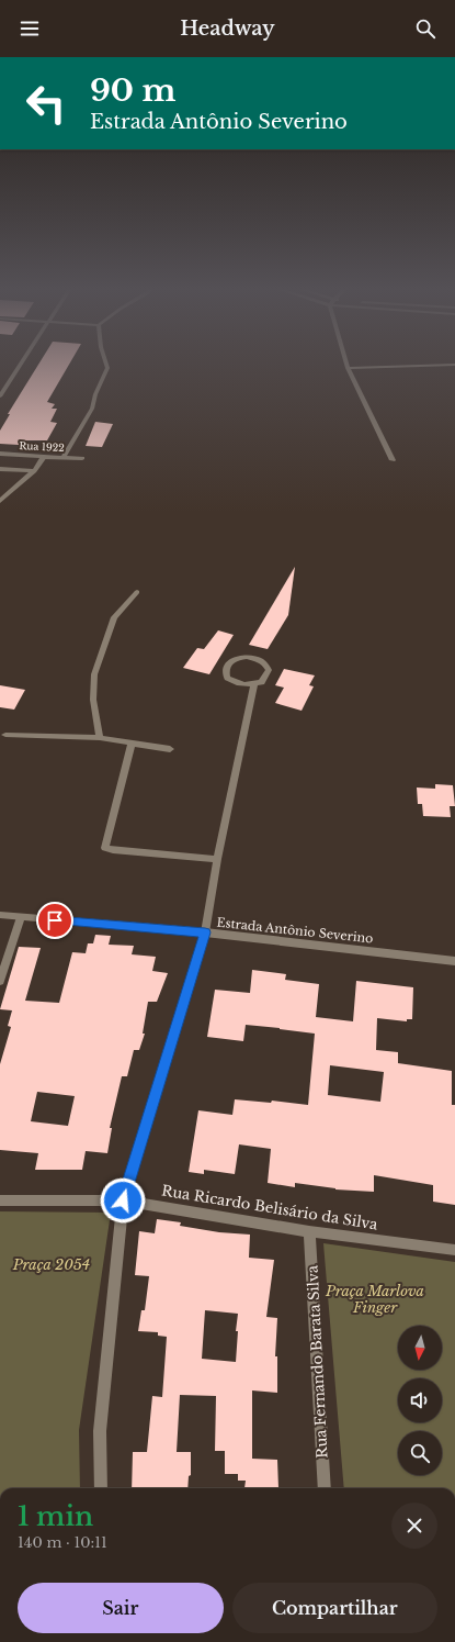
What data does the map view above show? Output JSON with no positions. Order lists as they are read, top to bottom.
{
  "streets": {
    "street": [
      "Rua 1922",
      "Estrada Antônio Severino",
      "Rua Ricardo Belisário da Silva",
      "Rua Fernando Barata Silva"
    ]
  },
  "crossings": [
    ["Rua Ricardo Belisário da Silva", "Rua Fernando Barata Silva"]
  ],
  "parks": ["Praça 2054", "Praça Marlova Finger"],
  "north": "bottom",
  "page": {
    "header": "Headway",
    "turn": ["90 m", "Estrada Antônio Severino"],
    "heading": ["1 min", "140 m · 10:11"],
    "buttons": ["Sair", "Compartilhar"]
  }
}
